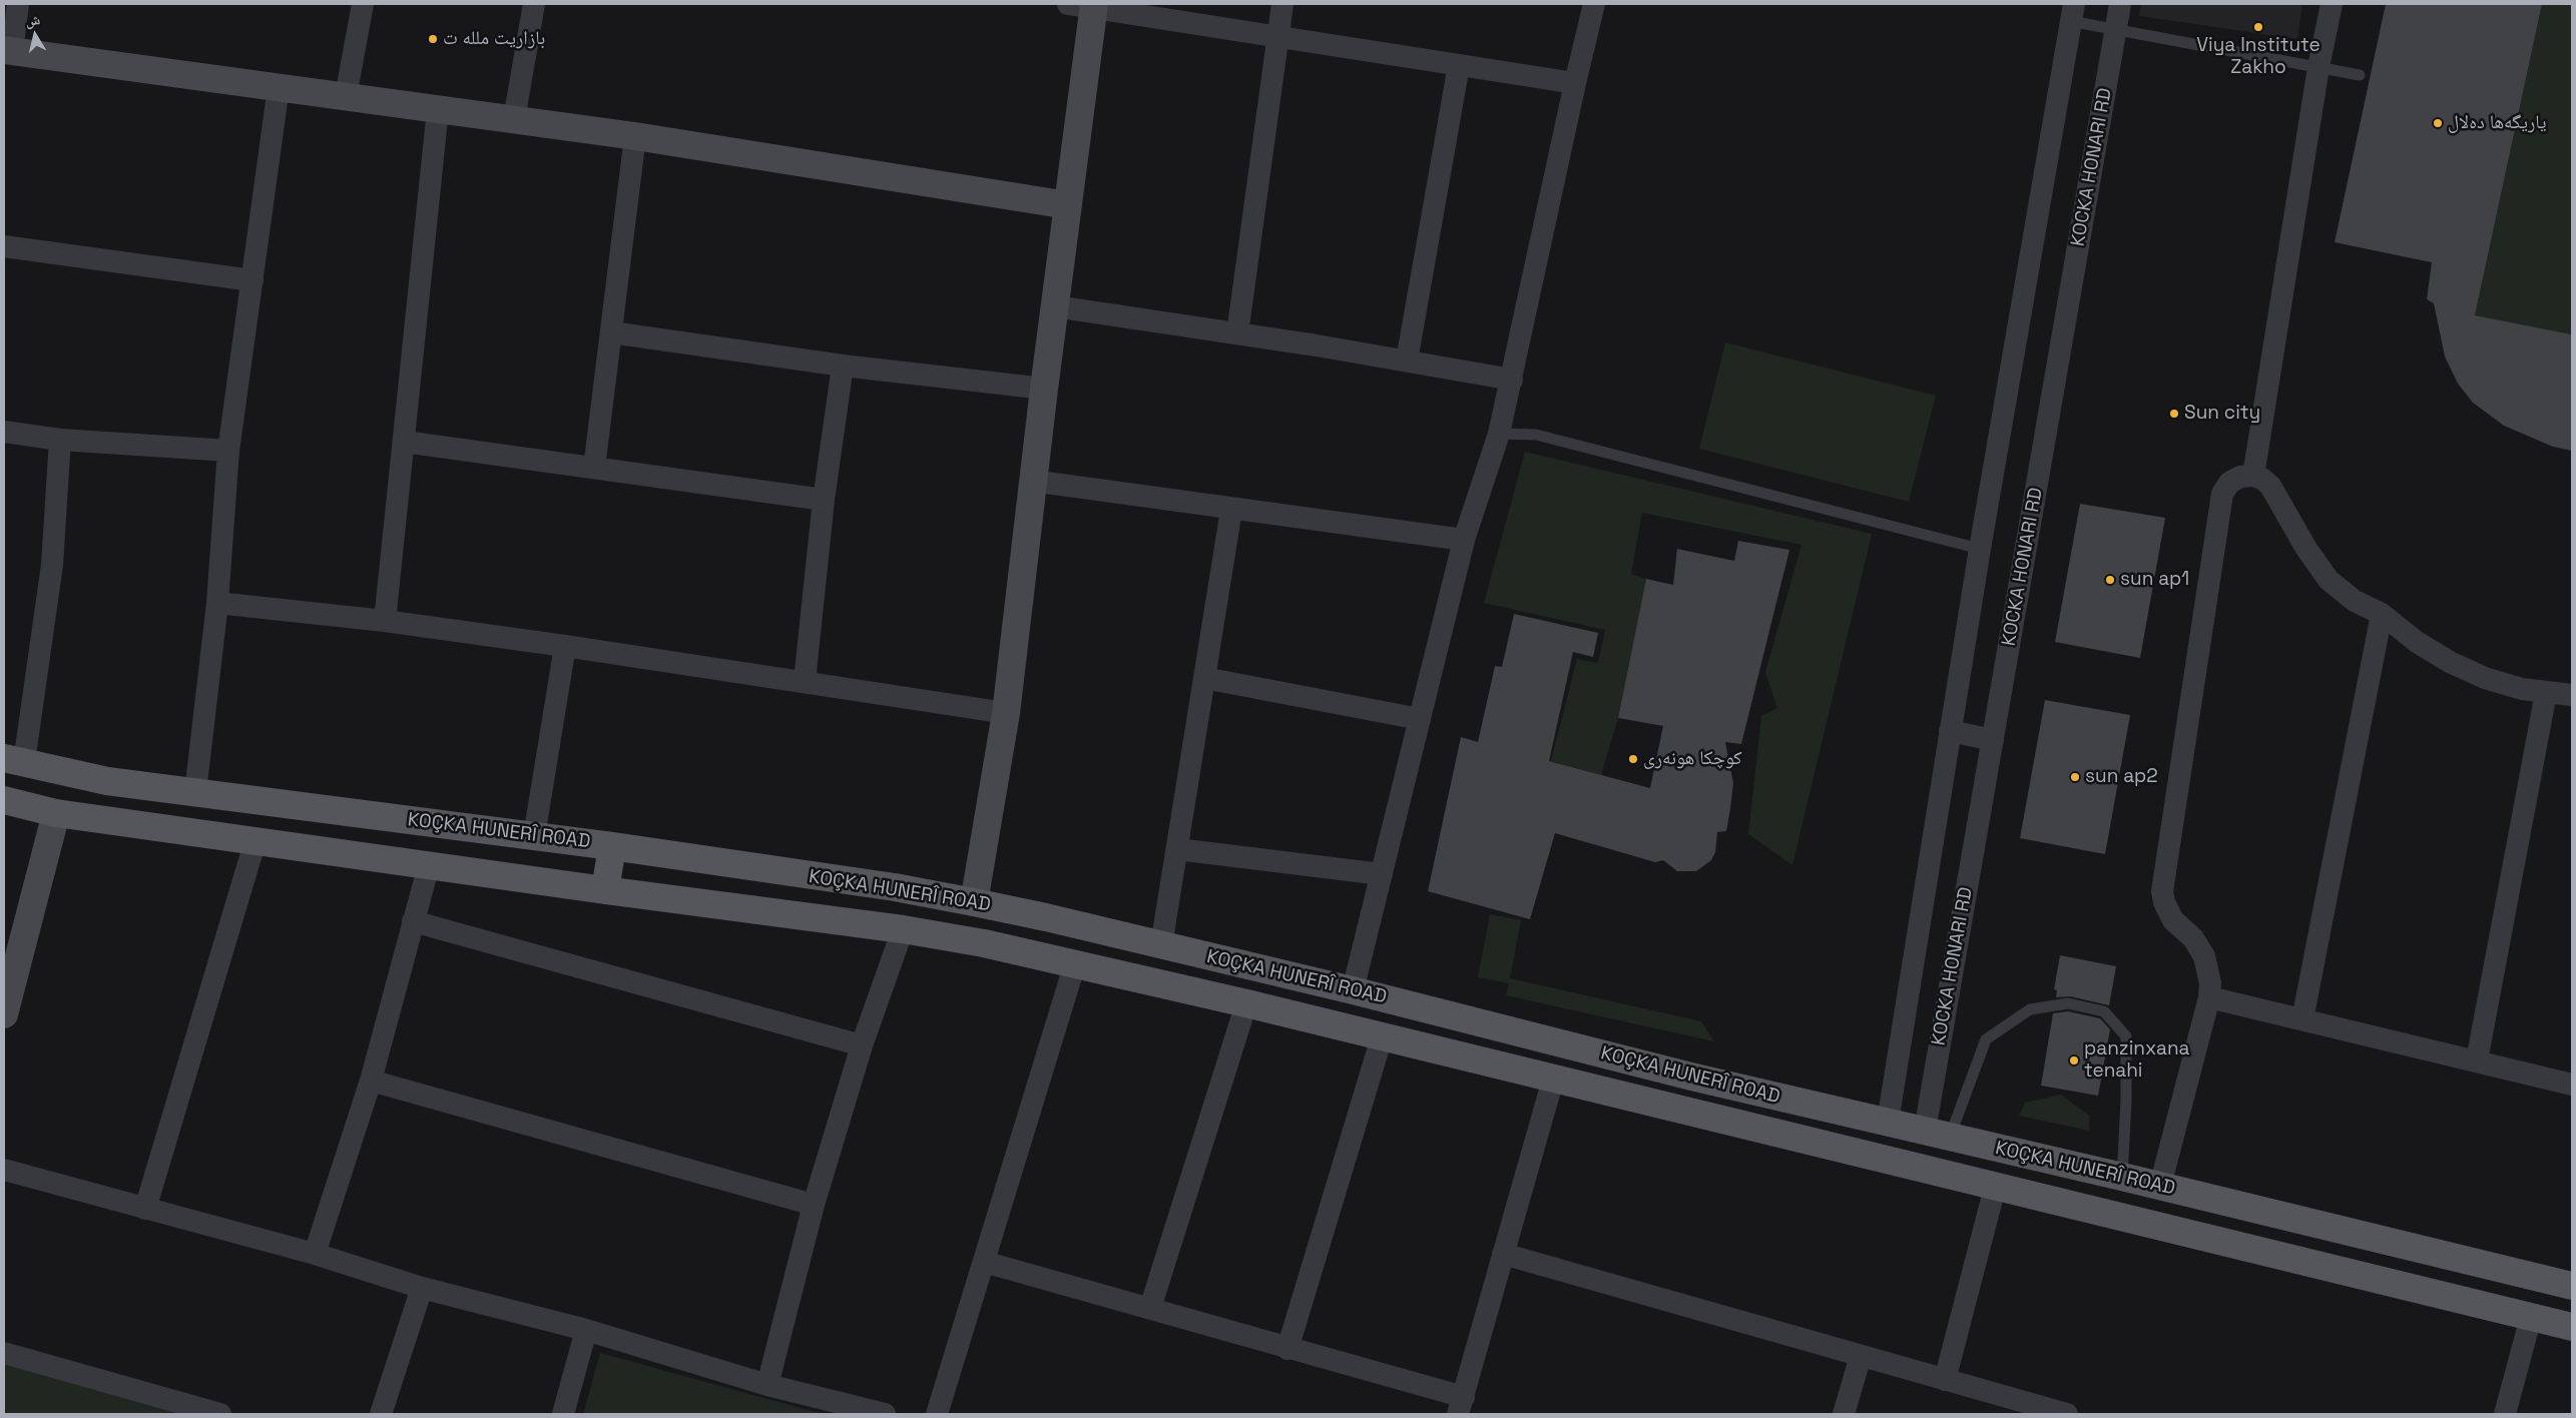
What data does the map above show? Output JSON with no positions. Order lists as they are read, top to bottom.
{
  "streets": {
    "main road": ["KOÇKA HUNERÎ ROAD"],
    "street": ["KOCKA HONARI RD"]
  },
  "crossings": [
    ["KOCKA HONARI RD", "KOÇKA HUNERÎ ROAD"]
  ],
  "places": [
    "Viya Institute Zakho",
    "بازاريت ملله ت",
    "یاریگەها دەلال",
    "Sun city",
    "sun ap1",
    "كوچكا هونەری",
    "sun ap2",
    "panzinxana tenahi"
  ],
  "north": "top"
}
